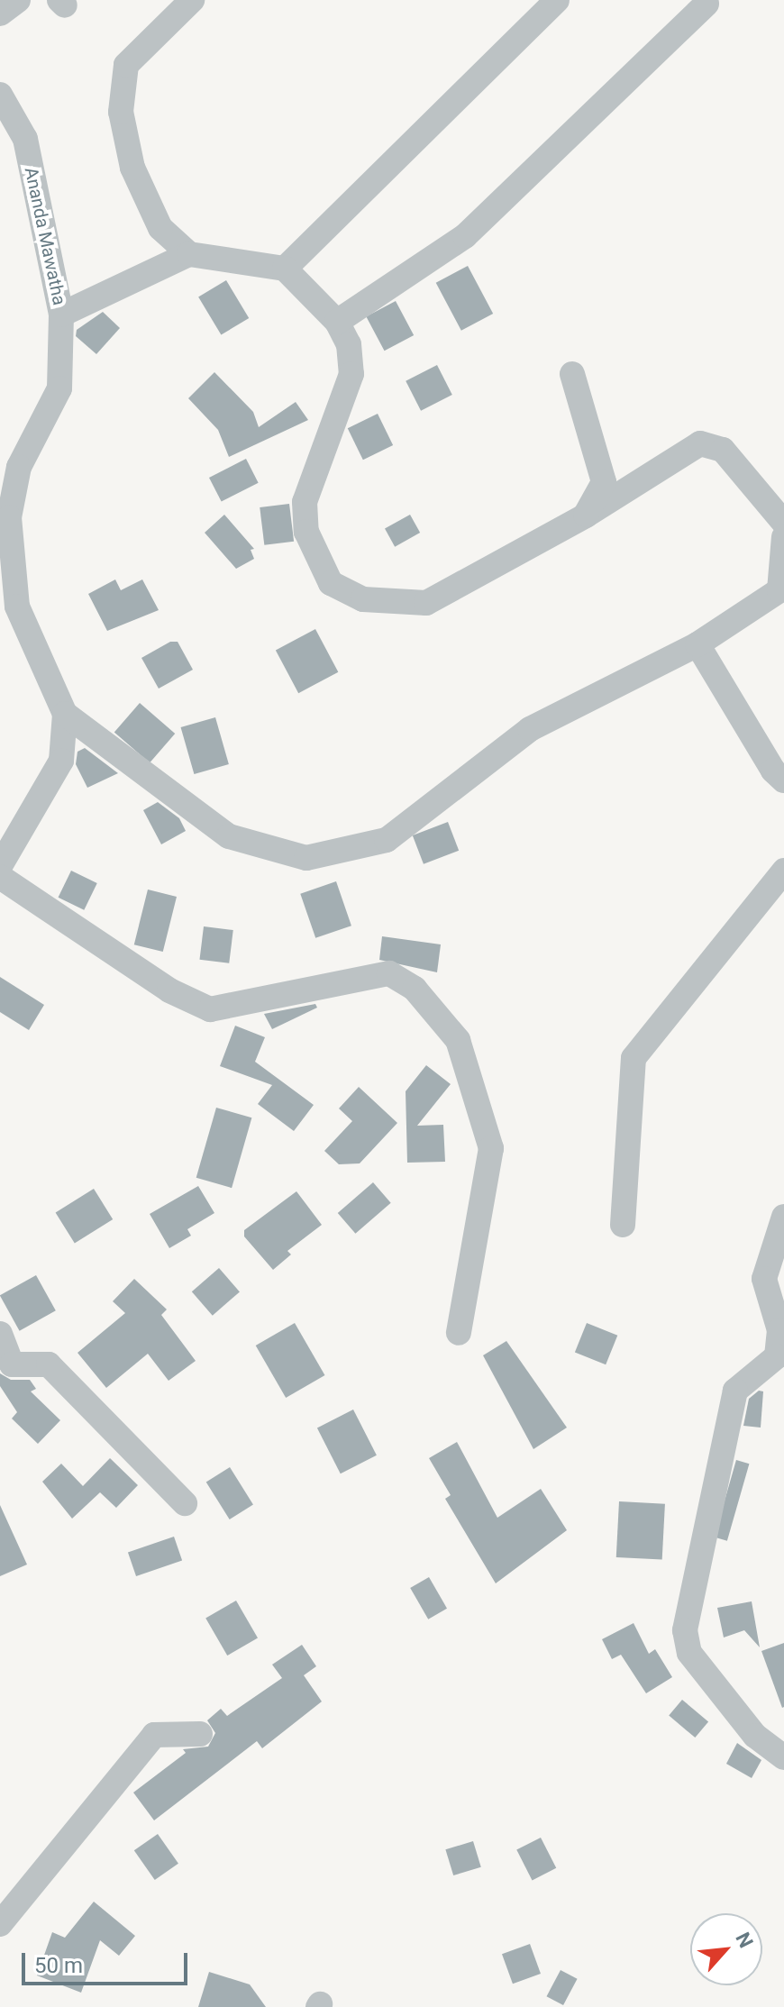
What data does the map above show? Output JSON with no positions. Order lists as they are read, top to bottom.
{
  "streets": {
    "street": ["Ananda Mawatha"]
  },
  "scale_bar": "50 m",
  "north": "top right"
}
